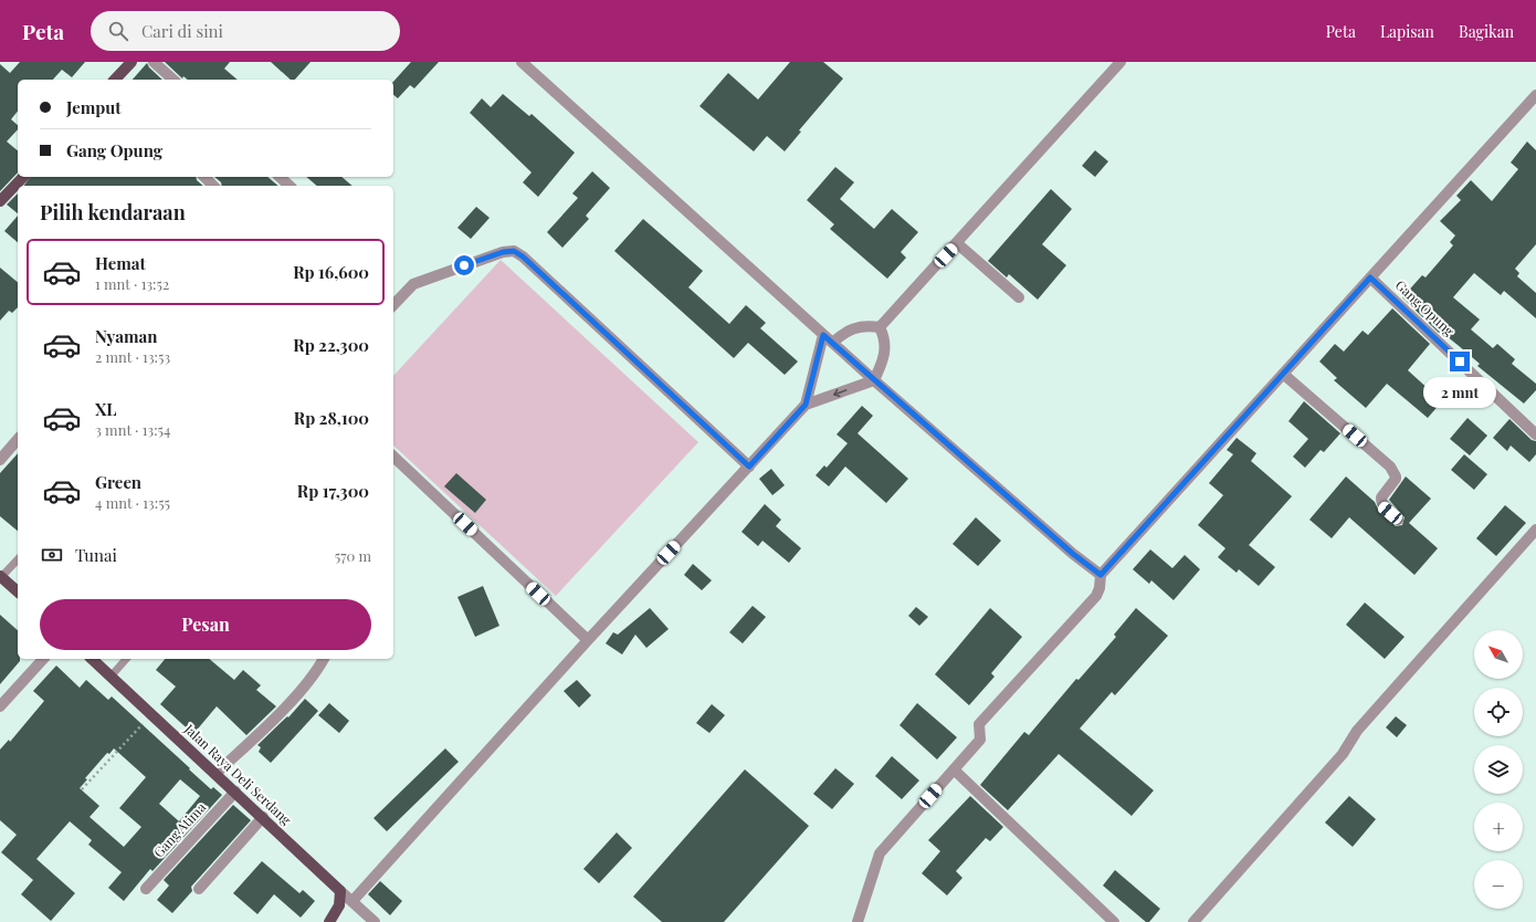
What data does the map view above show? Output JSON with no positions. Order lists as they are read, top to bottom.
{
  "streets": {
    "main road": ["Jalan Raya Deli Serdang"],
    "street": ["Gang Opung", "Gang Atima"]
  },
  "crossings": [
    ["Jalan Raya Deli Serdang", "Gang Atima"]
  ],
  "north": "top left",
  "page": {
    "header": "Peta",
    "search": "Cari di sini",
    "nav": ["Peta", "Lapisan", "Bagikan"],
    "banner": ["Jemput", "Gang Opung"],
    "heading": "Pilih kendaraan",
    "list": [
      {
        "name": "Hemat",
        "note": "1 mnt · 13:52",
        "value": "Rp 16,600"
      },
      {
        "name": "Nyaman",
        "note": "2 mnt · 13:53",
        "value": "Rp 22,300"
      },
      {
        "name": "XL",
        "note": "3 mnt · 13:54",
        "value": "Rp 28,100"
      },
      {
        "name": "Green",
        "note": "4 mnt · 13:55",
        "value": "Rp 17,300"
      }
    ],
    "bubble": "2 mnt",
    "pay": ["Tunai", "570 m"],
    "buttons": "Pesan",
    "map_buttons": ["+", "−"]
  }
}
